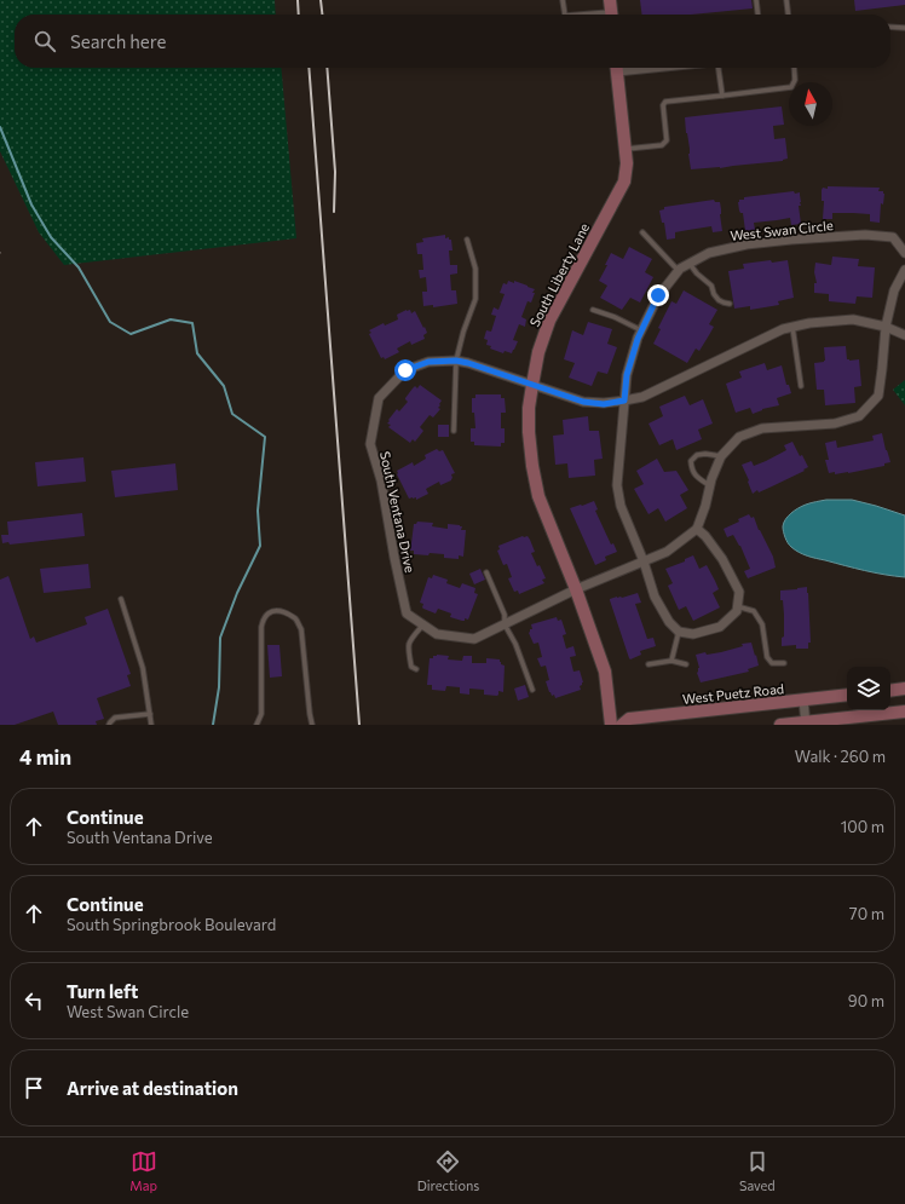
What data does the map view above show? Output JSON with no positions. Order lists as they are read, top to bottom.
{
  "streets": {
    "street": [
      "West Swan Circle",
      "South Liberty Lane",
      "South Ventana Drive",
      "West Puetz Road"
    ]
  },
  "crossings": [
    ["West Swan Circle", "South Ventana Drive"],
    ["South Liberty Lane", "South Ventana Drive"]
  ],
  "north": "top",
  "page": {
    "search": "Search here",
    "heading": ["4 min", "Walk · 260 m"],
    "list": [
      ["Continue", "South Ventana Drive", "100 m"],
      ["Continue", "South Springbrook Boulevard", "70 m"],
      ["Turn left", "West Swan Circle", "90 m"],
      "Arrive at destination"
    ],
    "nav": ["Map", "Directions", "Saved"]
  }
}
